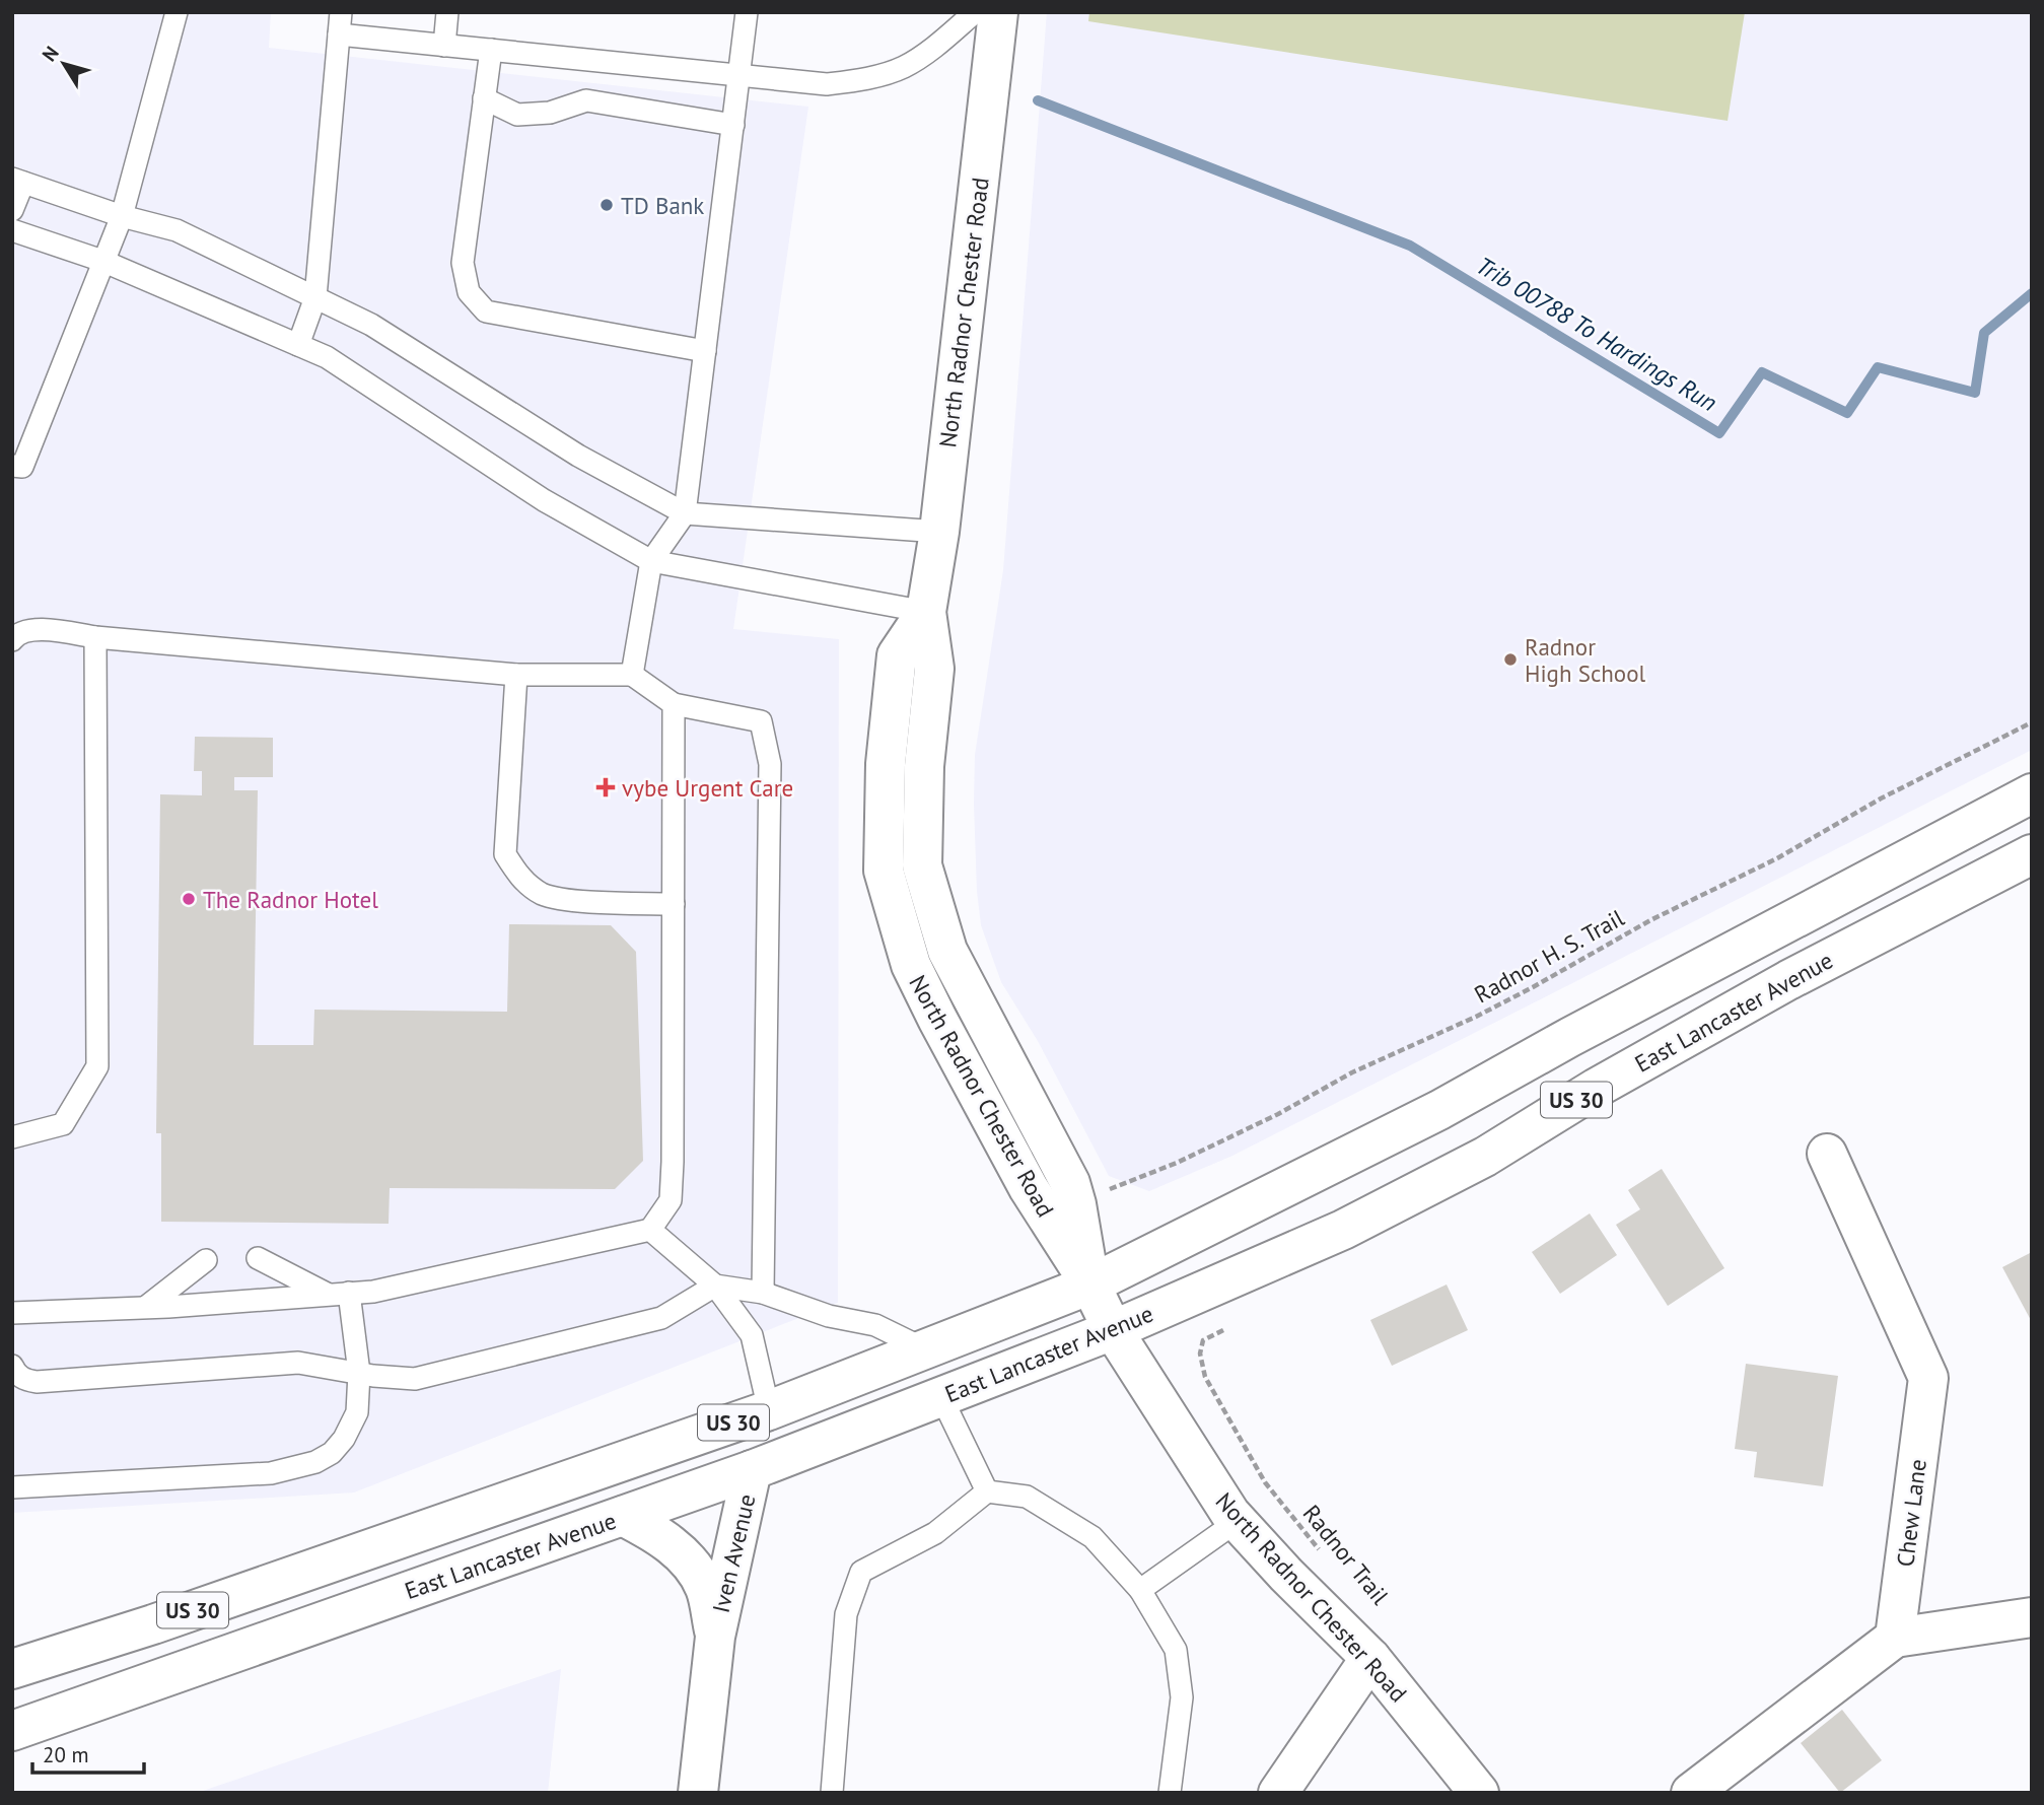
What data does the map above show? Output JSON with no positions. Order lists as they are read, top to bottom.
{
  "streets": {
    "main road": [
      "North Radnor Chester Road",
      "East Lancaster Avenue",
      "US 30",
      "Chew Lane",
      "Iven Avenue"
    ],
    "path": ["Radnor H. S. Trail", "Radnor Trail"]
  },
  "crossings": [
    ["North Radnor Chester Road", "Radnor H. S. Trail"],
    ["North Radnor Chester Road", "East Lancaster Avenue"],
    ["North Radnor Chester Road", "US 30"],
    ["East Lancaster Avenue", "Iven Avenue"]
  ],
  "water": ["Trib 00788 To Hardings Run"],
  "places": {
    "other": ["TD Bank", "Radnor High School", "The Radnor Hotel"],
    "health": ["vybe Urgent Care"]
  },
  "scale_bar": "20 m",
  "north": "top left"
}
